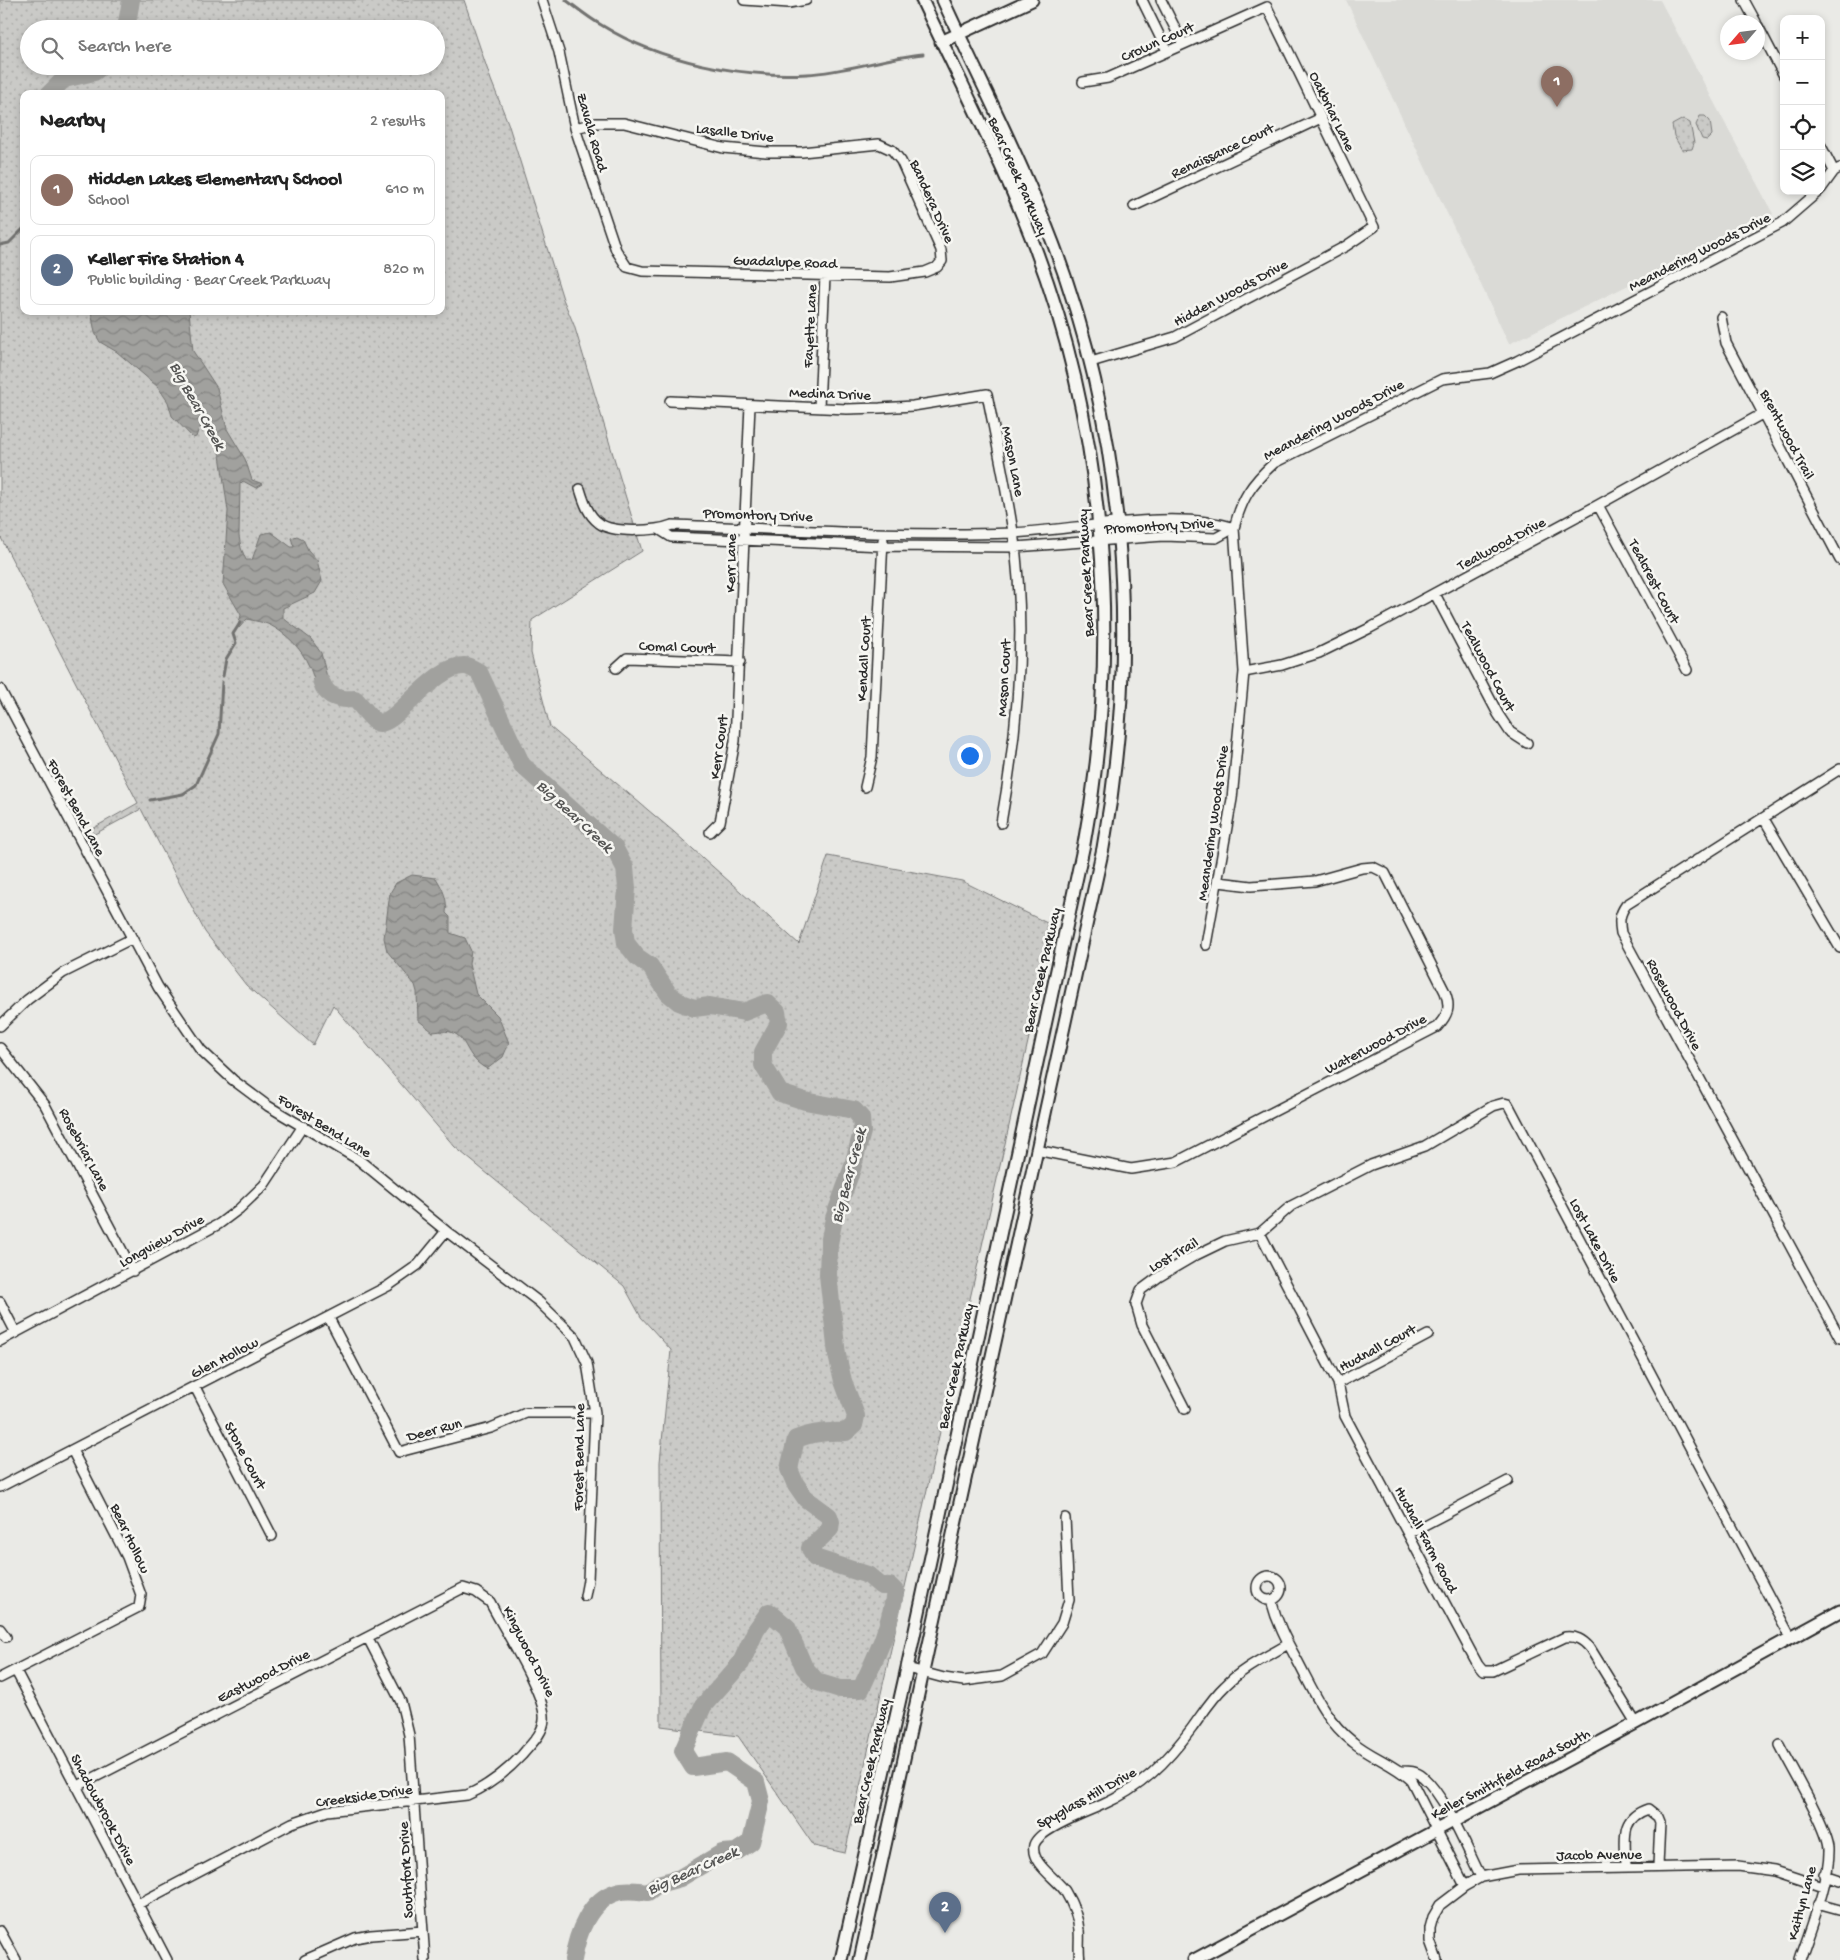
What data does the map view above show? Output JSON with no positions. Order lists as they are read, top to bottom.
{
  "streets": {
    "main road": ["Bear Creek Parkway", "Keller Smithfield Road South"],
    "street": [
      "Crown Court",
      "Oakbriar Lane",
      "Zavala Road",
      "Lasalle Drive",
      "Renaissance Court",
      "Bandera Drive",
      "Meandering Woods Drive",
      "Guadalupe Road",
      "Hidden Woods Drive",
      "Fayette Lane",
      "Medina Drive",
      "Brentwood Trail",
      "Mason Lane",
      "Promontory Drive",
      "Tealwood Drive",
      "Kerr Lane",
      "Tealcrest Court",
      "Comal Court",
      "Kendall Court",
      "Tealwood Court",
      "Mason Court",
      "Kerr Court",
      "Forest Bend Lane",
      "Rosewood Drive",
      "Waterwood Drive",
      "Rosebriar Lane",
      "Longview Drive",
      "Lost Lake Drive",
      "Lost Trail",
      "Hudnall Court",
      "Glen Hollow",
      "Deer Run",
      "Stone Court",
      "Bear Hollow",
      "Hudnall Farm Road",
      "Kingwood Drive",
      "Eastwood Drive",
      "Creekside Drive",
      "Spyglass Hill Drive",
      "Shadowbrook Drive",
      "Jacob Avenue",
      "Southfork Drive",
      "Kaitlyn Lane"
    ]
  },
  "crossings": [
    ["Crown Court", "Oakbriar Lane"],
    ["Oakbriar Lane", "Renaissance Court"],
    ["Oakbriar Lane", "Hidden Woods Drive"],
    ["Zavala Road", "Lasalle Drive"],
    ["Zavala Road", "Guadalupe Road"],
    ["Lasalle Drive", "Bandera Drive"],
    ["Bear Creek Parkway", "Hidden Woods Drive"],
    ["Bear Creek Parkway", "Promontory Drive"],
    ["Bear Creek Parkway", "Waterwood Drive"],
    ["Bandera Drive", "Guadalupe Road"],
    ["Meandering Woods Drive", "Promontory Drive"],
    ["Meandering Woods Drive", "Tealwood Drive"],
    ["Meandering Woods Drive", "Waterwood Drive"],
    ["Guadalupe Road", "Fayette Lane"],
    ["Fayette Lane", "Medina Drive"],
    ["Medina Drive", "Mason Lane"],
    ["Medina Drive", "Kerr Lane"],
    ["Brentwood Trail", "Tealwood Drive"],
    ["Mason Lane", "Promontory Drive"],
    ["Mason Lane", "Mason Court"],
    ["Promontory Drive", "Kerr Lane"],
    ["Promontory Drive", "Kendall Court"],
    ["Promontory Drive", "Mason Court"],
    ["Tealwood Drive", "Tealcrest Court"],
    ["Tealwood Drive", "Tealwood Court"],
    ["Kerr Lane", "Comal Court"],
    ["Kerr Lane", "Kerr Court"],
    ["Comal Court", "Kerr Court"],
    ["Forest Bend Lane", "Longview Drive"],
    ["Forest Bend Lane", "Glen Hollow"],
    ["Forest Bend Lane", "Deer Run"],
    ["Rosebriar Lane", "Longview Drive"],
    ["Lost Lake Drive", "Lost Trail"],
    ["Lost Lake Drive", "Hudnall Farm Road"],
    ["Lost Lake Drive", "Keller Smithfield Road South"],
    ["Lost Trail", "Hudnall Farm Road"],
    ["Hudnall Court", "Hudnall Farm Road"],
    ["Glen Hollow", "Deer Run"],
    ["Glen Hollow", "Stone Court"],
    ["Glen Hollow", "Bear Hollow"],
    ["Bear Hollow", "Shadowbrook Drive"],
    ["Hudnall Farm Road", "Keller Smithfield Road South"],
    ["Kingwood Drive", "Eastwood Drive"],
    ["Kingwood Drive", "Creekside Drive"],
    ["Eastwood Drive", "Shadowbrook Drive"],
    ["Eastwood Drive", "Southfork Drive"],
    ["Creekside Drive", "Shadowbrook Drive"],
    ["Creekside Drive", "Southfork Drive"],
    ["Jacob Avenue", "Kaitlyn Lane"]
  ],
  "water": ["Big Bear Creek"],
  "north": "bottom left",
  "page": {
    "map_buttons": ["+", "−"],
    "search": "Search here",
    "pins": ["1", "2"],
    "heading": ["Nearby", "2 results"],
    "list": [
      {
        "mark": "1",
        "name": "Hidden Lakes Elementary School",
        "note": "School",
        "value": "610 m"
      },
      {
        "mark": "2",
        "name": "Keller Fire Station 4",
        "note": "Public building · Bear Creek Parkway",
        "value": "820 m"
      }
    ]
  }
}
